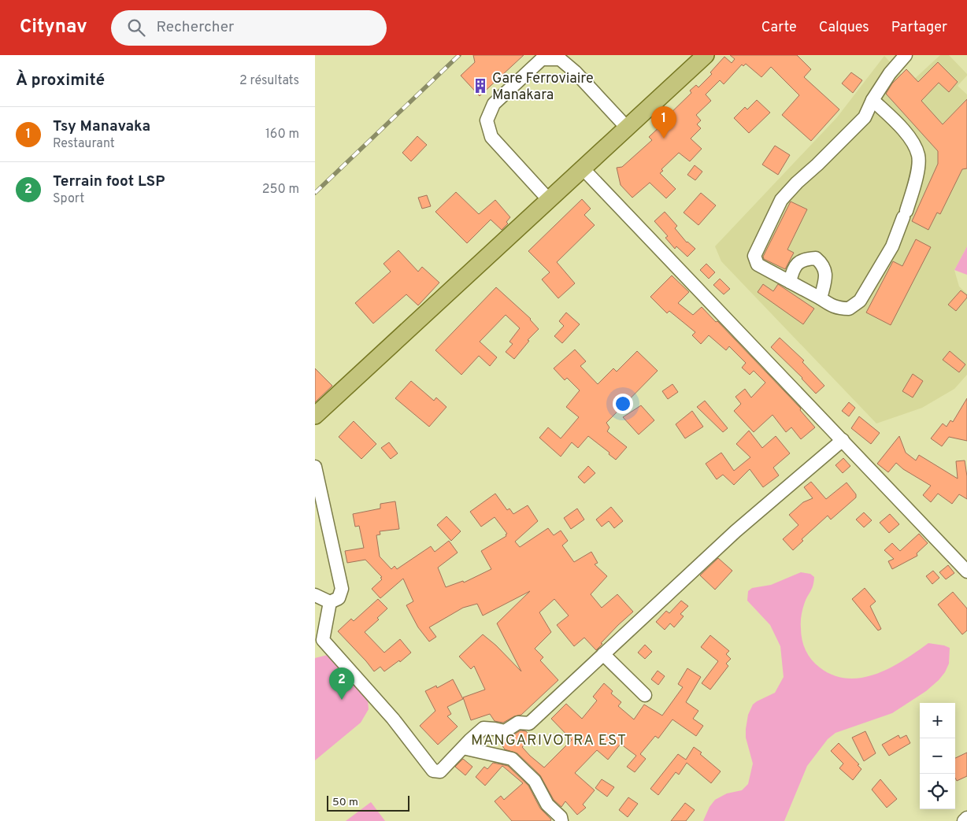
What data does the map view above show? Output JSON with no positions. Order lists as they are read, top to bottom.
{
  "districts": ["MANGARIVOTRA EST"],
  "places": {
    "building": ["Gare Ferroviaire Manakara"]
  },
  "scale_bar": "50 m",
  "page": {
    "header": "Citynav",
    "search": "Rechercher",
    "nav": ["Carte", "Calques", "Partager"],
    "heading": ["À proximité", "2 résultats"],
    "list": [
      {
        "mark": "1",
        "name": "Tsy Manavaka",
        "note": "Restaurant",
        "value": "160 m"
      },
      {
        "mark": "2",
        "name": "Terrain foot LSP",
        "note": "Sport",
        "value": "250 m"
      }
    ],
    "pins": ["1", "2"],
    "map_buttons": ["+", "−"],
    "scale": "50 m"
  }
}
